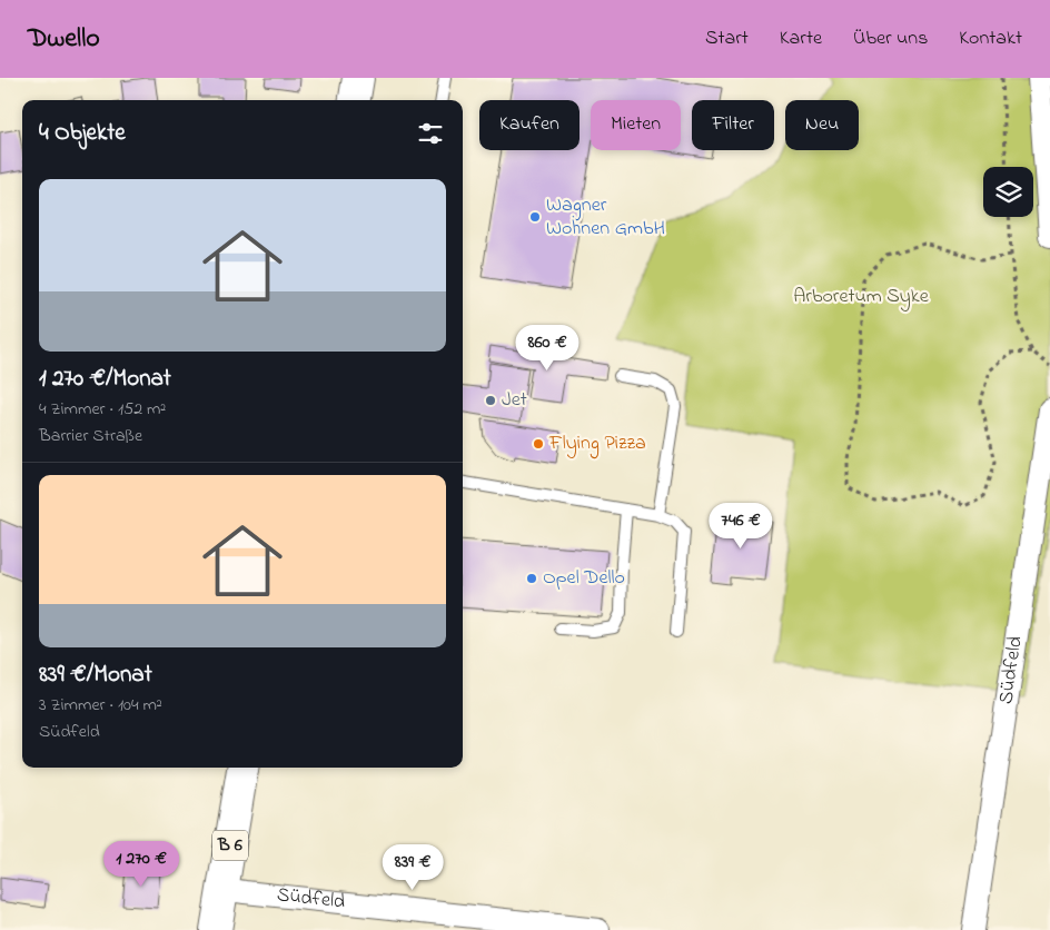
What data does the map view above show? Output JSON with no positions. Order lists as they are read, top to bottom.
{
  "streets": {
    "main road": ["B 6"],
    "street": ["Südfeld"]
  },
  "crossings": [
    ["Südfeld", "B 6"]
  ],
  "parks": ["Arboretum Syke"],
  "places": [
    "Wagner Wohnen GmbH",
    "Jet",
    "Flying Pizza",
    "Opel Dello"
  ],
  "page": {
    "header": "Dwello",
    "nav": [
      "Start",
      "Karte",
      "Über uns",
      "Kontakt"
    ],
    "chip": [
      "Kaufen",
      "Mieten",
      "Filter",
      "Neu"
    ],
    "heading": "4 Objekte",
    "list": [
      {
        "name": "1 270 €/Monat",
        "note": "4 Zimmer · 152 m² · Barrier Straße"
      },
      {
        "name": "839 €/Monat",
        "note": "3 Zimmer · 104 m² · Südfeld"
      }
    ],
    "price": [
      "860 €",
      "746 €",
      "1 270 €",
      "839 €"
    ]
  }
}
